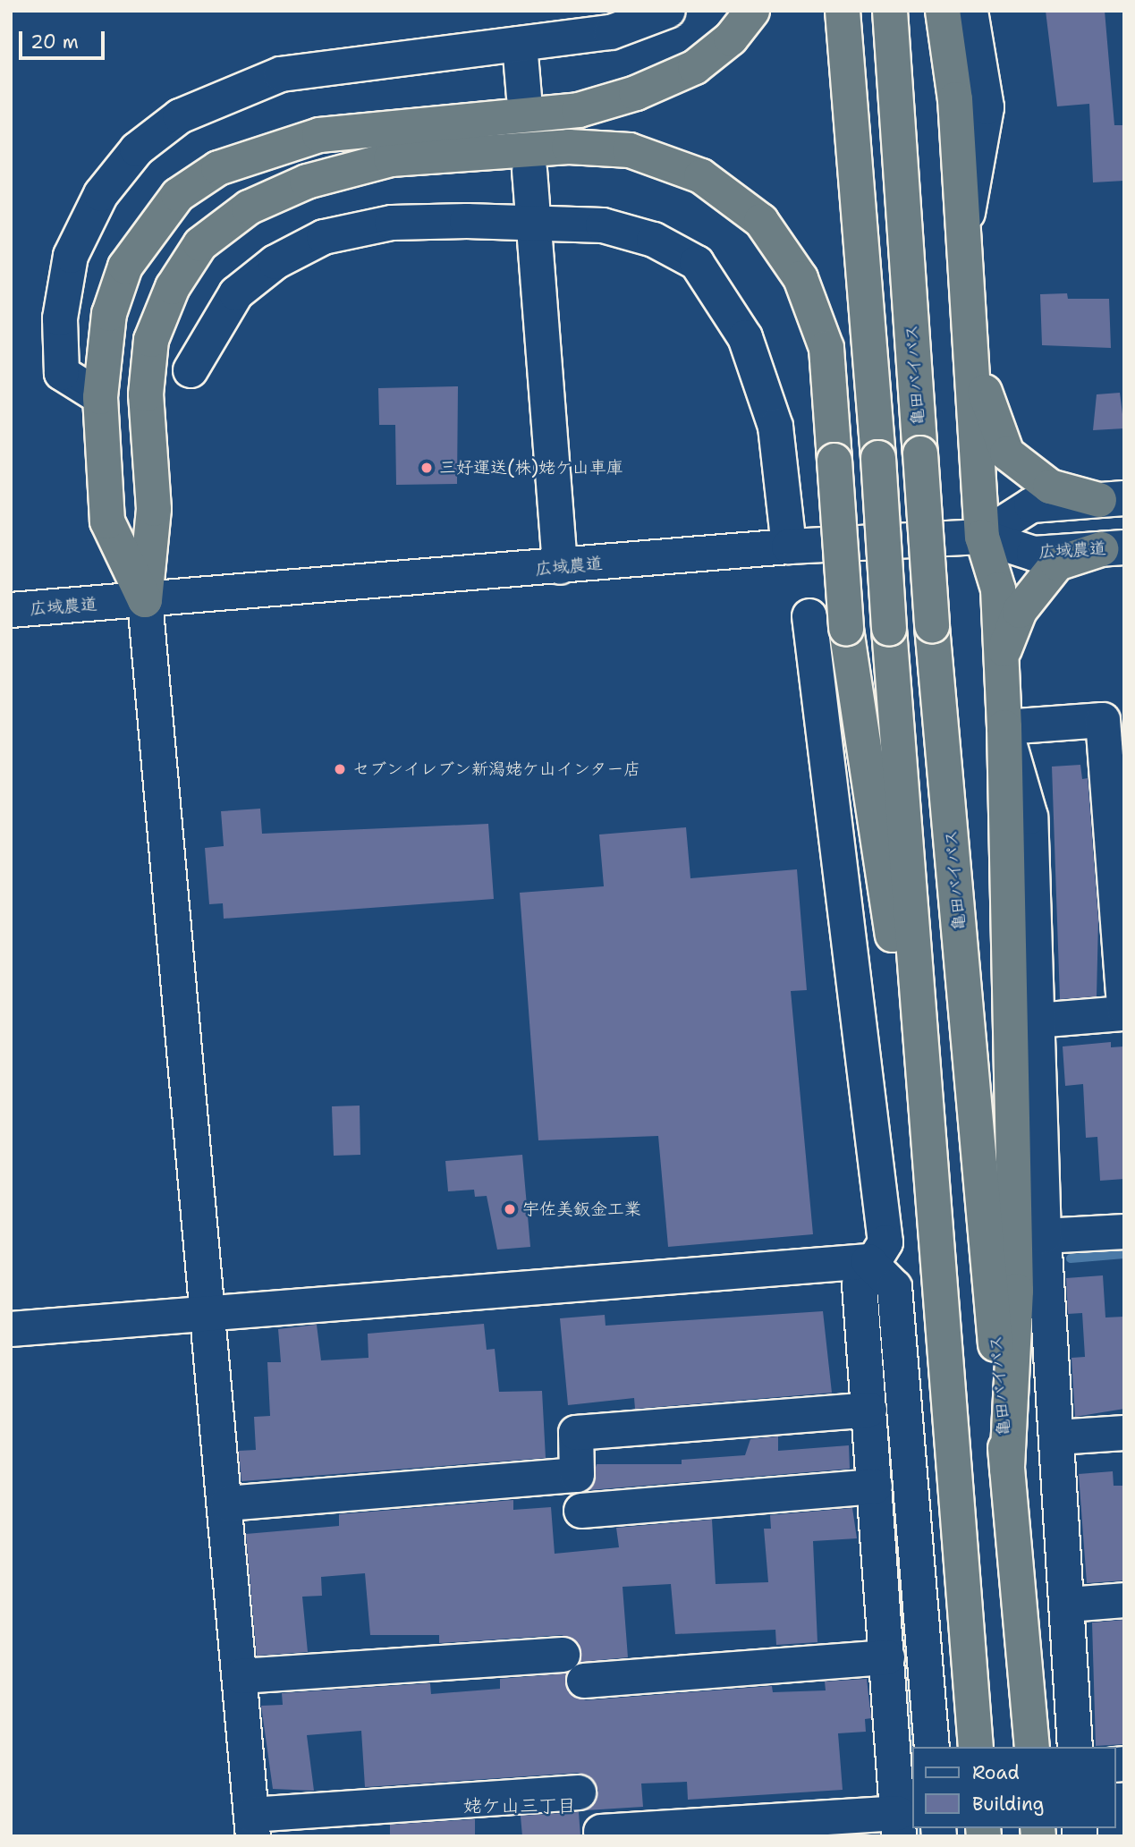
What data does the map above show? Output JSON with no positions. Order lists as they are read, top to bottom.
{
  "streets": {
    "highway": ["亀田バイパス"],
    "street": ["広域農道"]
  },
  "districts": ["姥ケ山三丁目"],
  "places": ["三好運送(株)姥ケ山車庫", "セブンイレブン新潟姥ケ山インター店", "宇佐美鈑金工業"],
  "legend": ["Road", "Building"],
  "scale_bar": "20 m"
}
